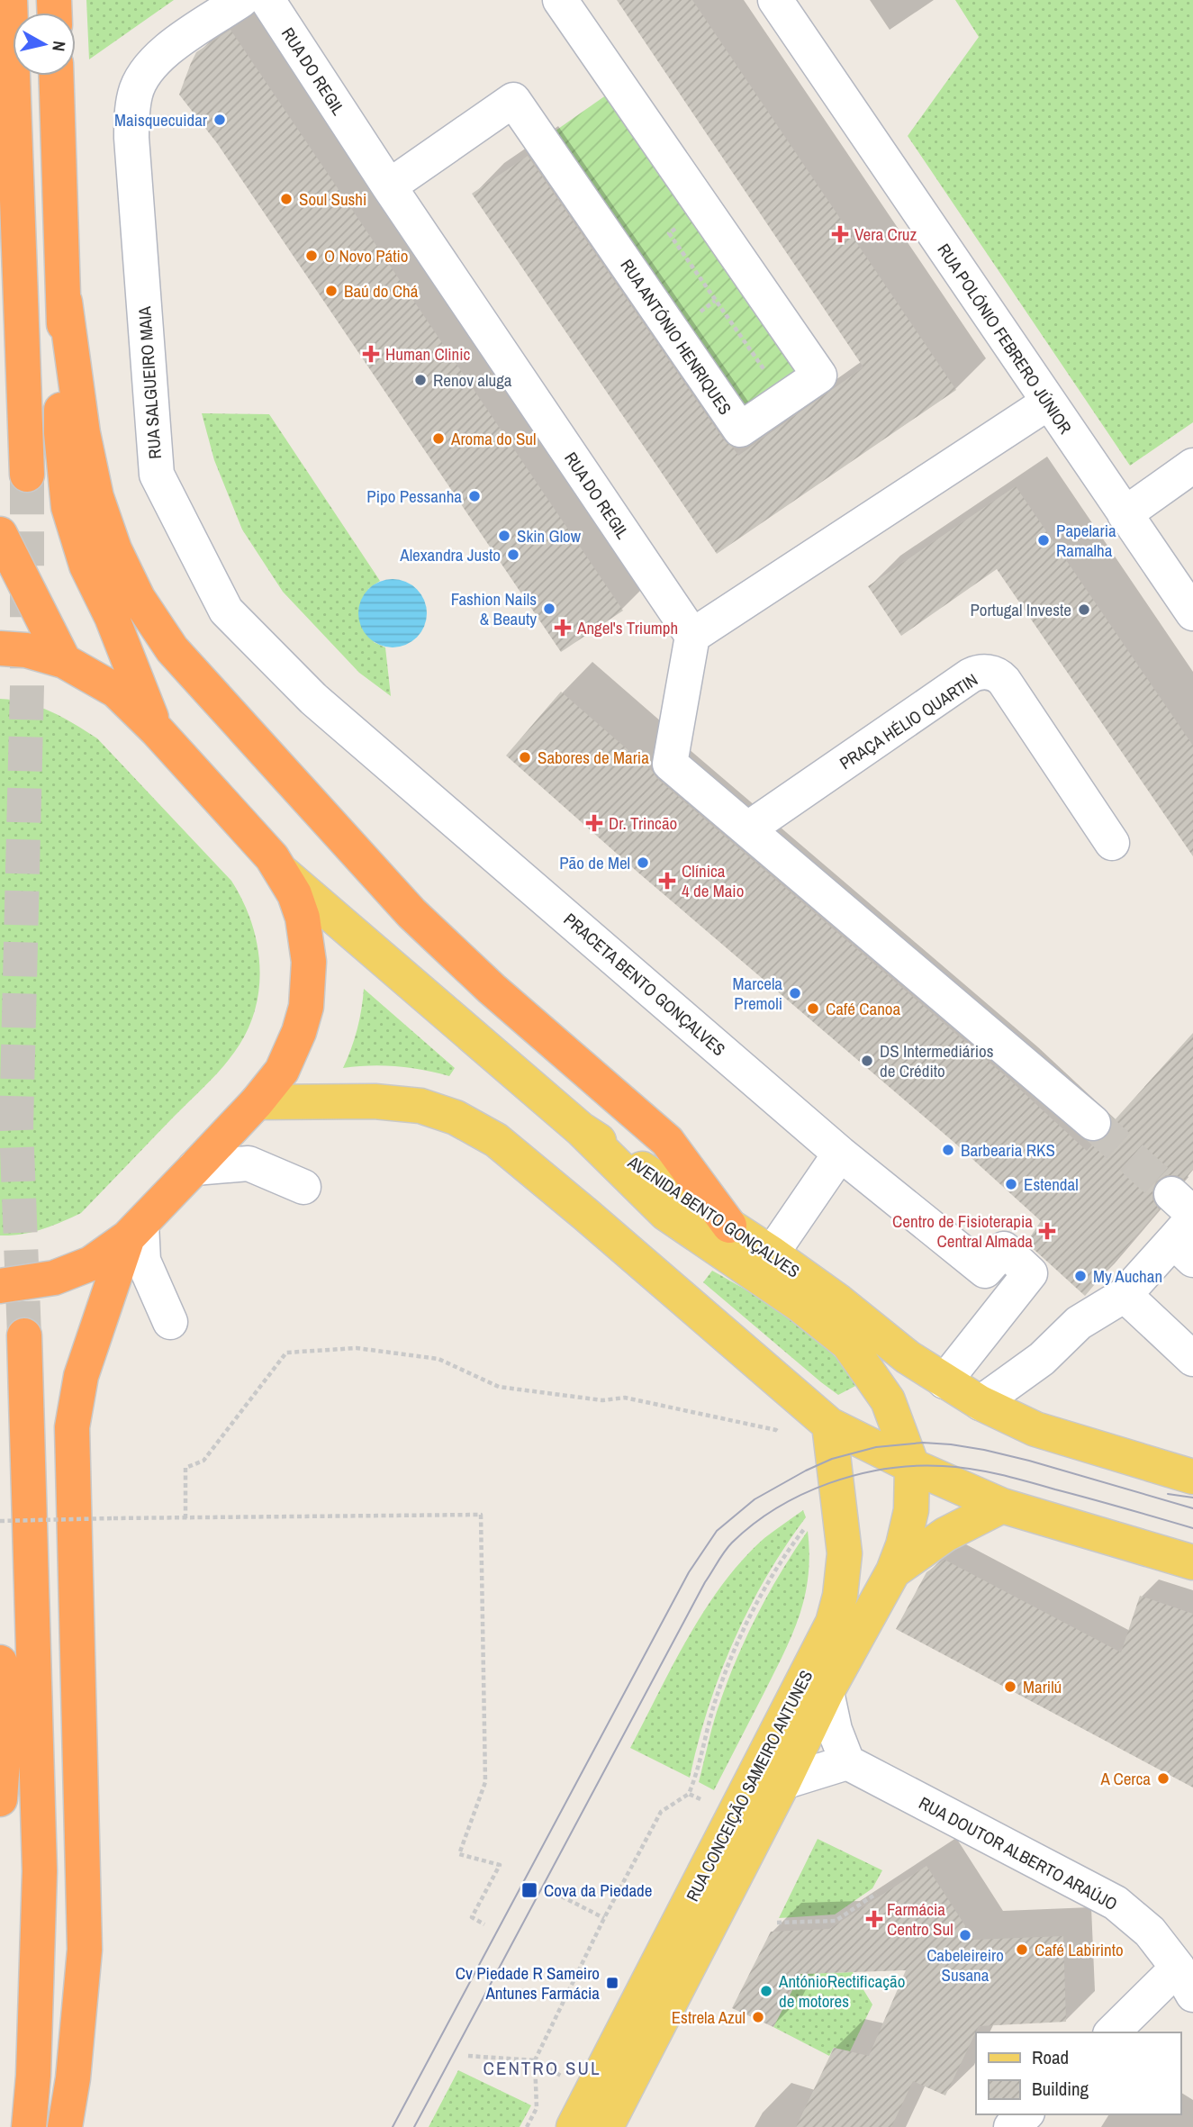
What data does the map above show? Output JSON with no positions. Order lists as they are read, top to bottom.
{
  "streets": {
    "main road": ["AVENIDA BENTO GONÇALVES", "RUA CONCEIÇÃO SAMEIRO ANTUNES"],
    "street": [
      "RUA DO REGIL",
      "RUA ANTÓNIO HENRIQUES",
      "RUA POLÓNIO FEBRERO JÚNIOR",
      "RUA SALGUEIRO MAIA",
      "PRAÇA HÉLIO QUARTIN",
      "PRACETA BENTO GONÇALVES",
      "RUA DOUTOR ALBERTO ARAÚJO"
    ]
  },
  "crossings": [
    ["RUA DO REGIL", "RUA ANTÓNIO HENRIQUES"],
    ["RUA SALGUEIRO MAIA", "PRACETA BENTO GONÇALVES"],
    ["PRACETA BENTO GONÇALVES", "AVENIDA BENTO GONÇALVES"]
  ],
  "districts": ["CENTRO SUL"],
  "places": {
    "other": [
      "Maisquecuidar",
      "Soul Sushi",
      "O Novo Pátio",
      "Baú do Chá",
      "Renov aluga",
      "Aroma do Sul",
      "Pipo Pessanha",
      "Skin Glow",
      "Papelaria Ramalha",
      "Alexandra Justo",
      "Fashion Nails & Beauty",
      "Portugal Investe",
      "Sabores de Maria",
      "Pão de Mel",
      "Marcela Premoli",
      "Café Canoa",
      "DS Intermediários de Crédito",
      "Barbearia RKS",
      "Estendal",
      "My Auchan",
      "Marilú",
      "A Cerca",
      "Cabeleireiro Susana",
      "Café Labirinto",
      "AntónioRectificação de motores",
      "Estrela Azul"
    ],
    "health": [
      "Vera Cruz",
      "Human Clinic",
      "Angel's Triumph",
      "Dr. Trincão",
      "Clínica 4 de Maio",
      "Centro de Fisioterapia Central Almada",
      "Farmácia Centro Sul"
    ],
    "transit": ["Cova da Piedade", "Cv Piedade R Sameiro Antunes Farmácia"]
  },
  "legend": ["Road", "Building"],
  "north": "right"
}
